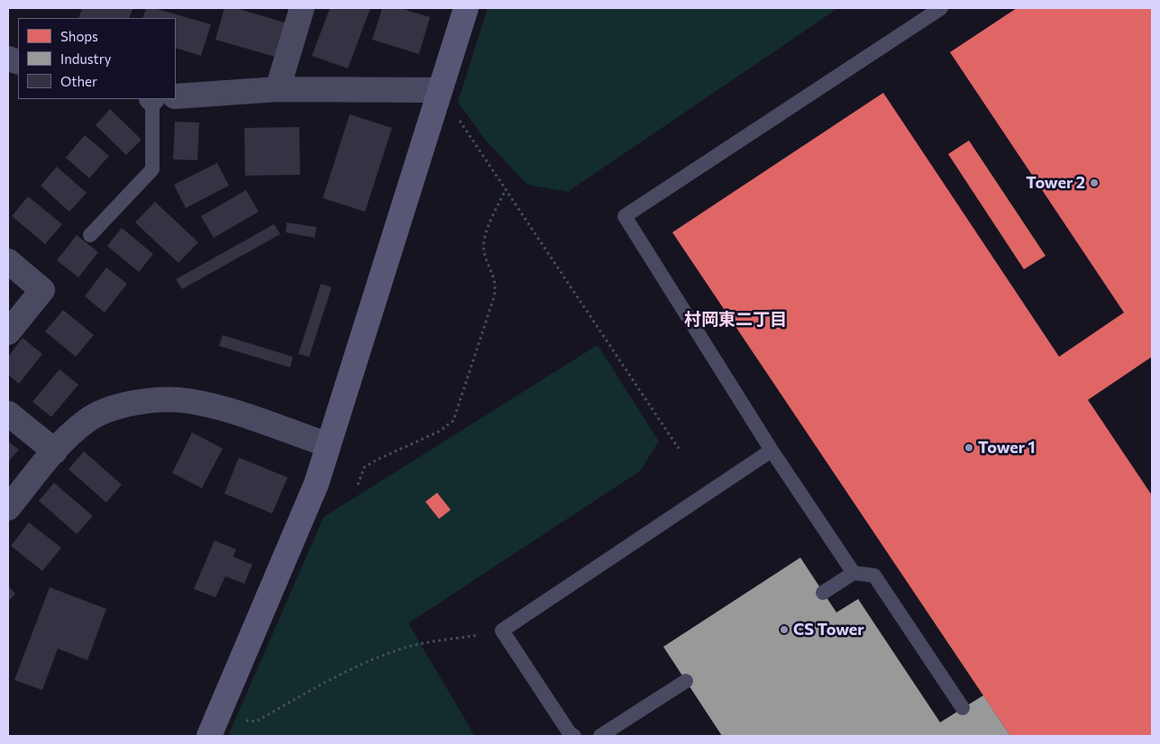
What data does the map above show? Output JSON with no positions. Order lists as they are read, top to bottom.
{
  "districts": ["村岡東二丁目"],
  "places": ["Tower 2", "Tower 1", "CS Tower"],
  "legend": ["Shops", "Industry", "Other"]
}
